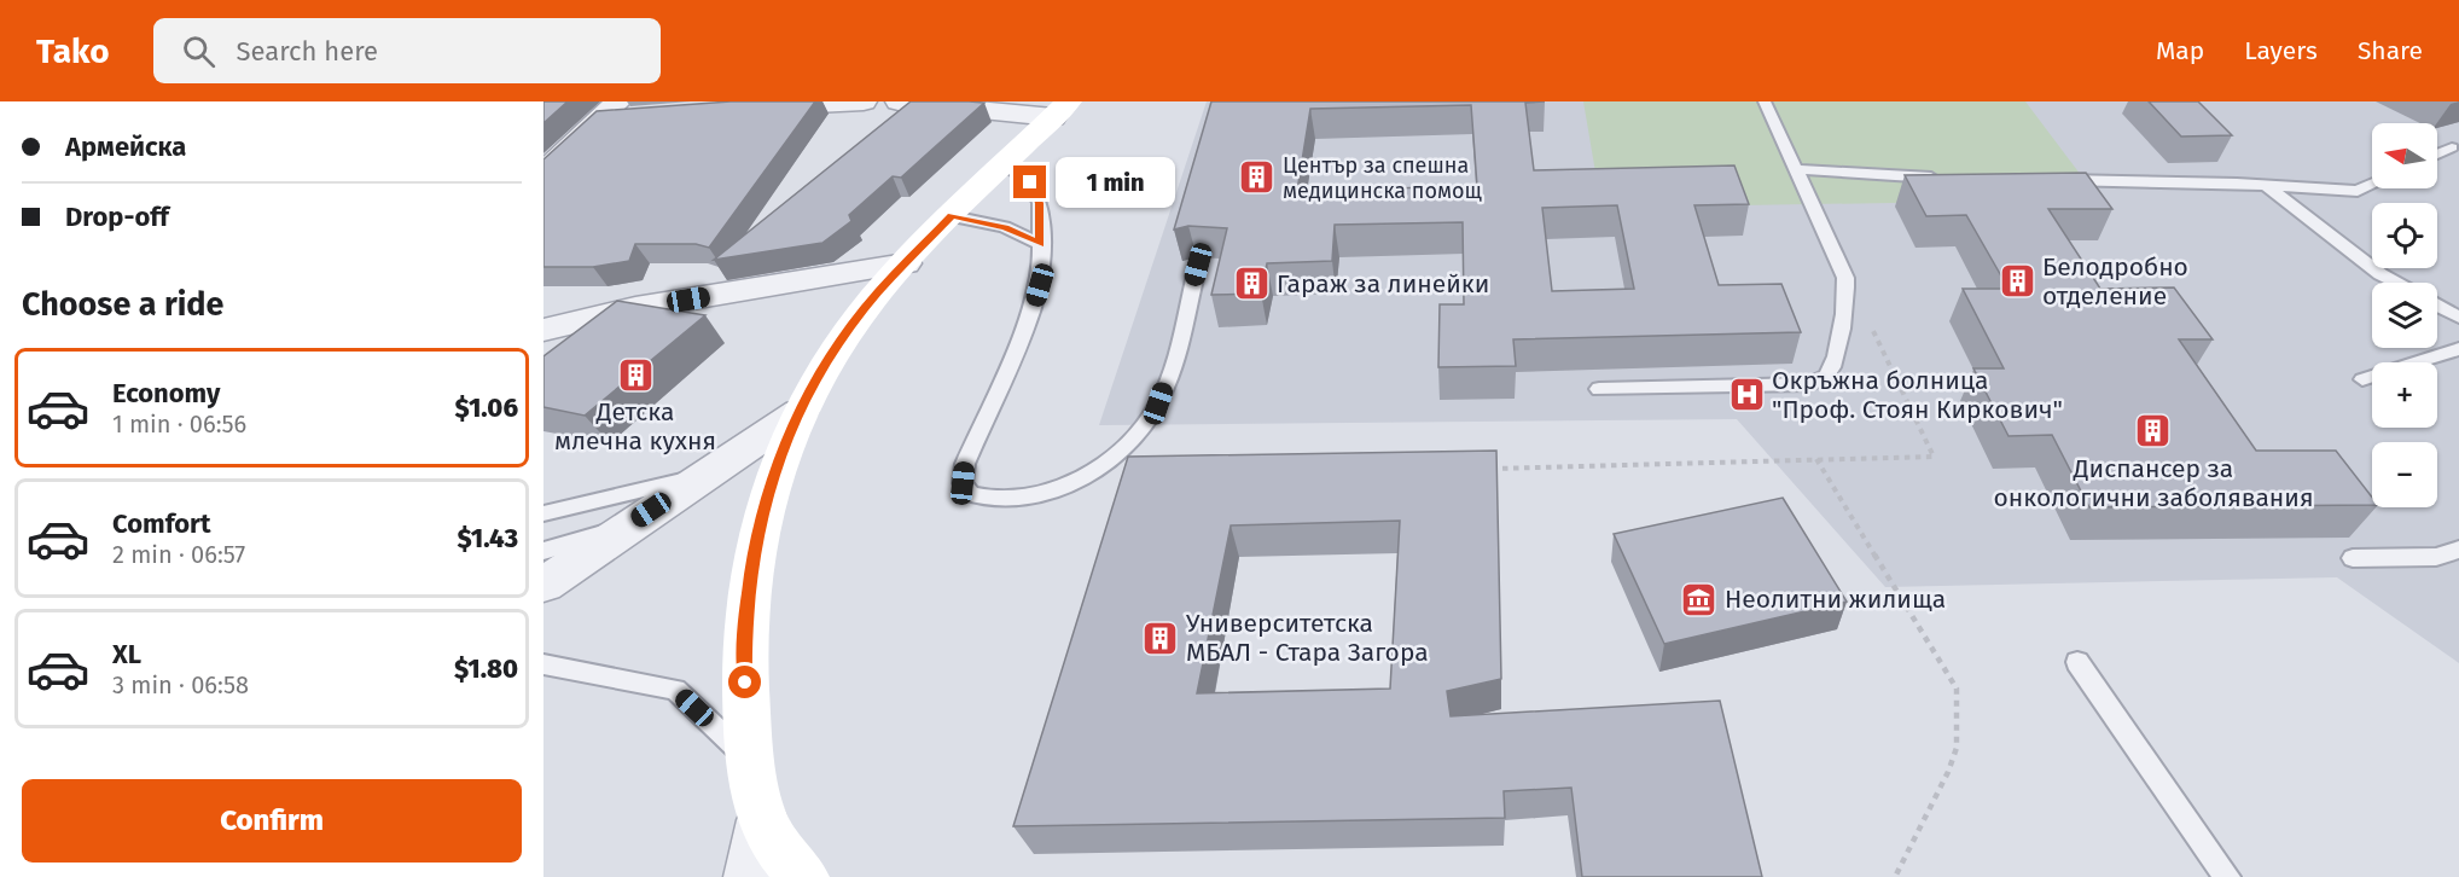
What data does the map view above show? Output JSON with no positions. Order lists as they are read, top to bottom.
{
  "places": {
    "building": [
      "Център за спешна медицинска помощ",
      "Белодробно отделение",
      "Гараж за линейки",
      "Детска млечна кухня",
      "Диспансер за онкологични заболявания",
      "Университетска МБАЛ - Стара Загора"
    ],
    "hospital": ["Окръжна болница \"Проф. Стоян Киркович\""],
    "museum": ["Неолитни жилища"]
  },
  "north": "left",
  "page": {
    "header": "Tako",
    "search": "Search here",
    "nav": ["Map", "Layers", "Share"],
    "banner": ["Армейска", "Drop-off"],
    "map_buttons": ["+", "−"],
    "bubble": "1 min",
    "heading": "Choose a ride",
    "list": [
      {
        "name": "Economy",
        "note": "1 min · 06:56",
        "value": "$1.06"
      },
      {
        "name": "Comfort",
        "note": "2 min · 06:57",
        "value": "$1.43"
      },
      {
        "name": "XL",
        "note": "3 min · 06:58",
        "value": "$1.80"
      }
    ],
    "buttons": "Confirm"
  }
}
